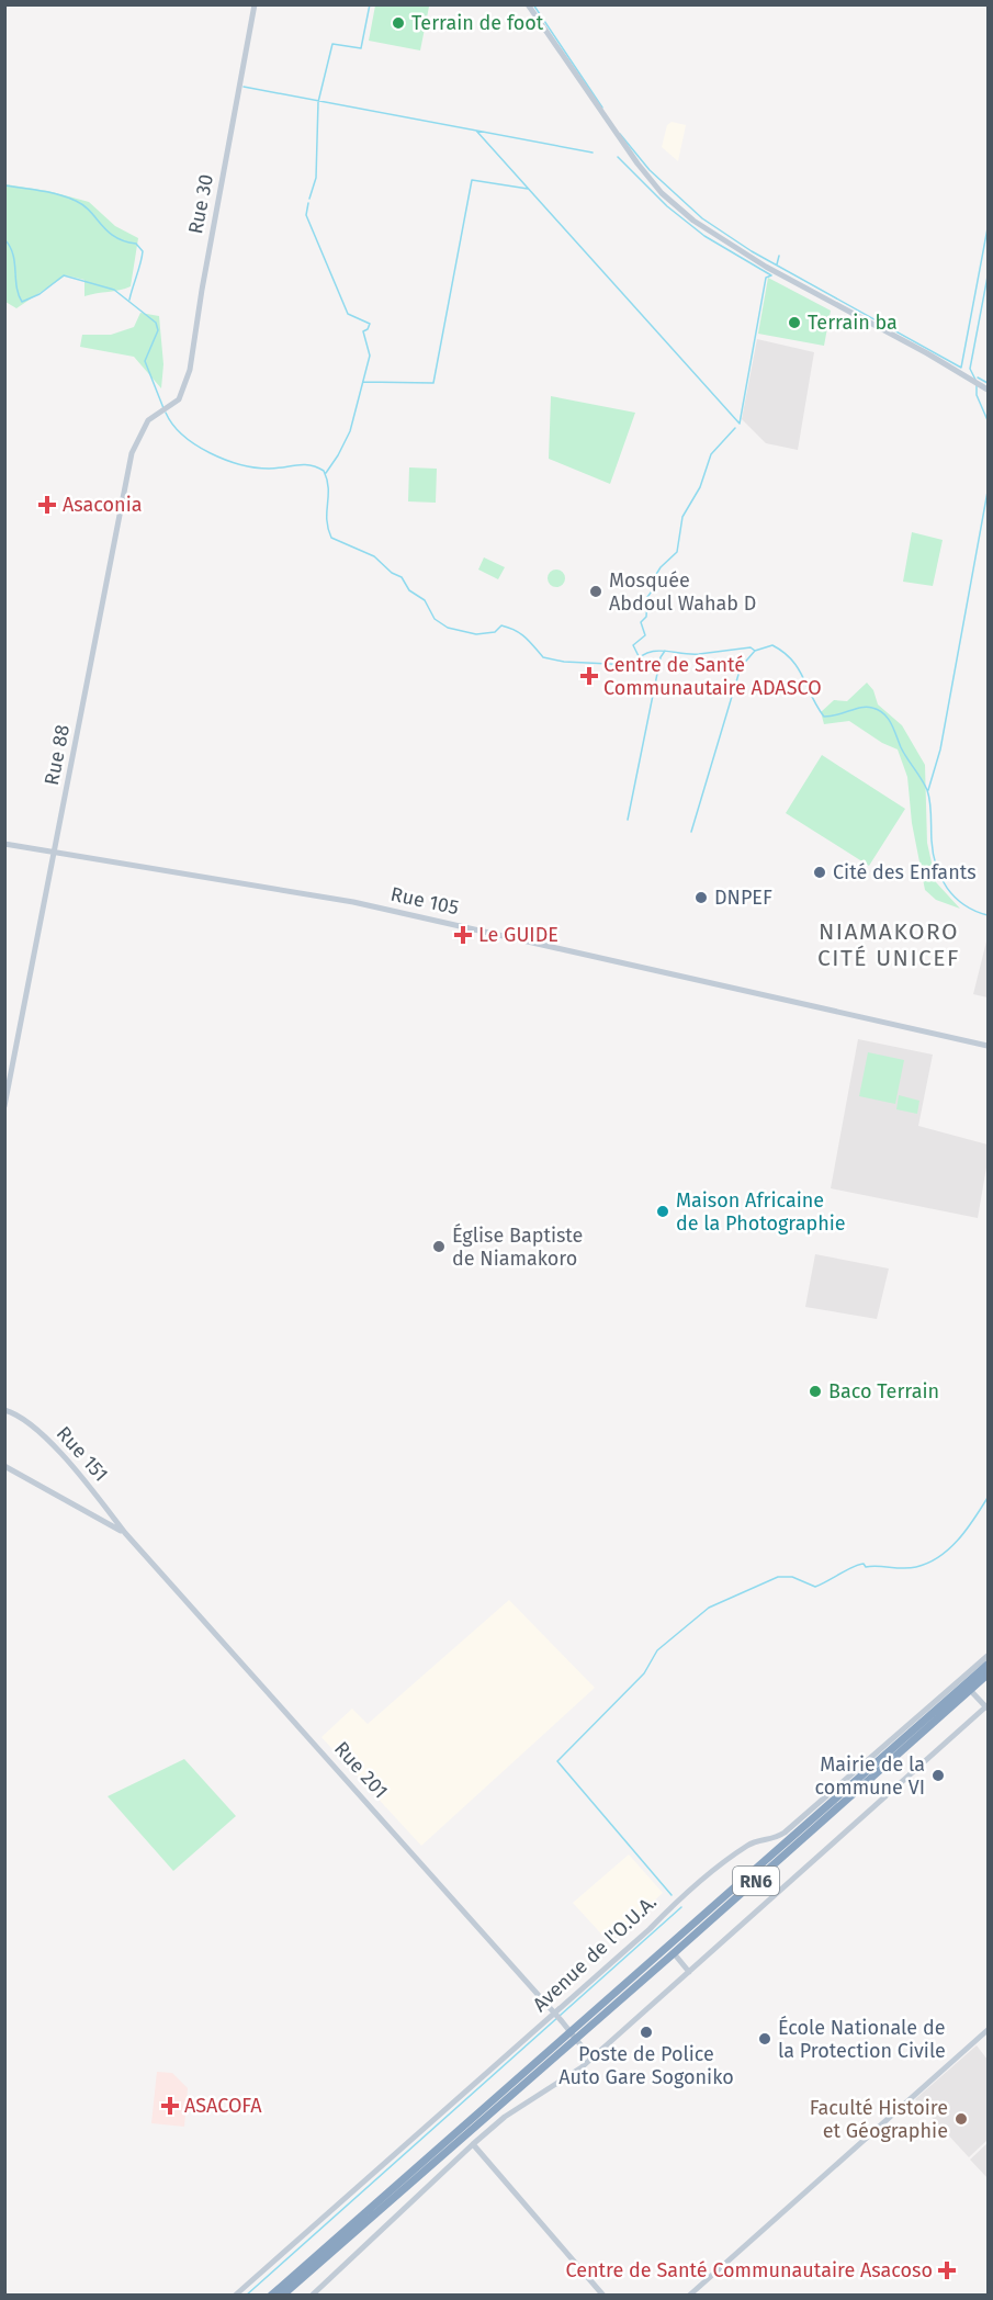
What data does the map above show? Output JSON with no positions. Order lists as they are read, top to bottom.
{
  "streets": {
    "highway": ["RN6", "Avenue de l'O.U.A."],
    "street": [
      "Rue 30",
      "Rue 88",
      "Rue 105",
      "Rue 151",
      "Rue 201"
    ]
  },
  "crossings": [
    ["Rue 30", "Rue 88"],
    ["Rue 88", "Rue 105"],
    ["Rue 151", "Rue 201"],
    ["Rue 201", "Avenue de l'O.U.A."]
  ],
  "districts": ["NIAMAKORO CITÉ UNICEF"],
  "places": {
    "other": [
      "Terrain de foot",
      "Terrain ba",
      "Mosquée Abdoul Wahab D",
      "Cité des Enfants",
      "DNPEF",
      "Maison Africaine de la Photographie",
      "Église Baptiste de Niamakoro",
      "Baco Terrain",
      "Mairie de la commune VI",
      "Poste de Police Auto Gare Sogoniko",
      "École Nationale de la Protection Civile",
      "Faculté Histoire et Géographie"
    ],
    "health": [
      "Asaconia",
      "Centre de Santé Communautaire ADASCO",
      "Le GUIDE",
      "ASACOFA",
      "Centre de Santé Communautaire Asacoso"
    ]
  }
}
